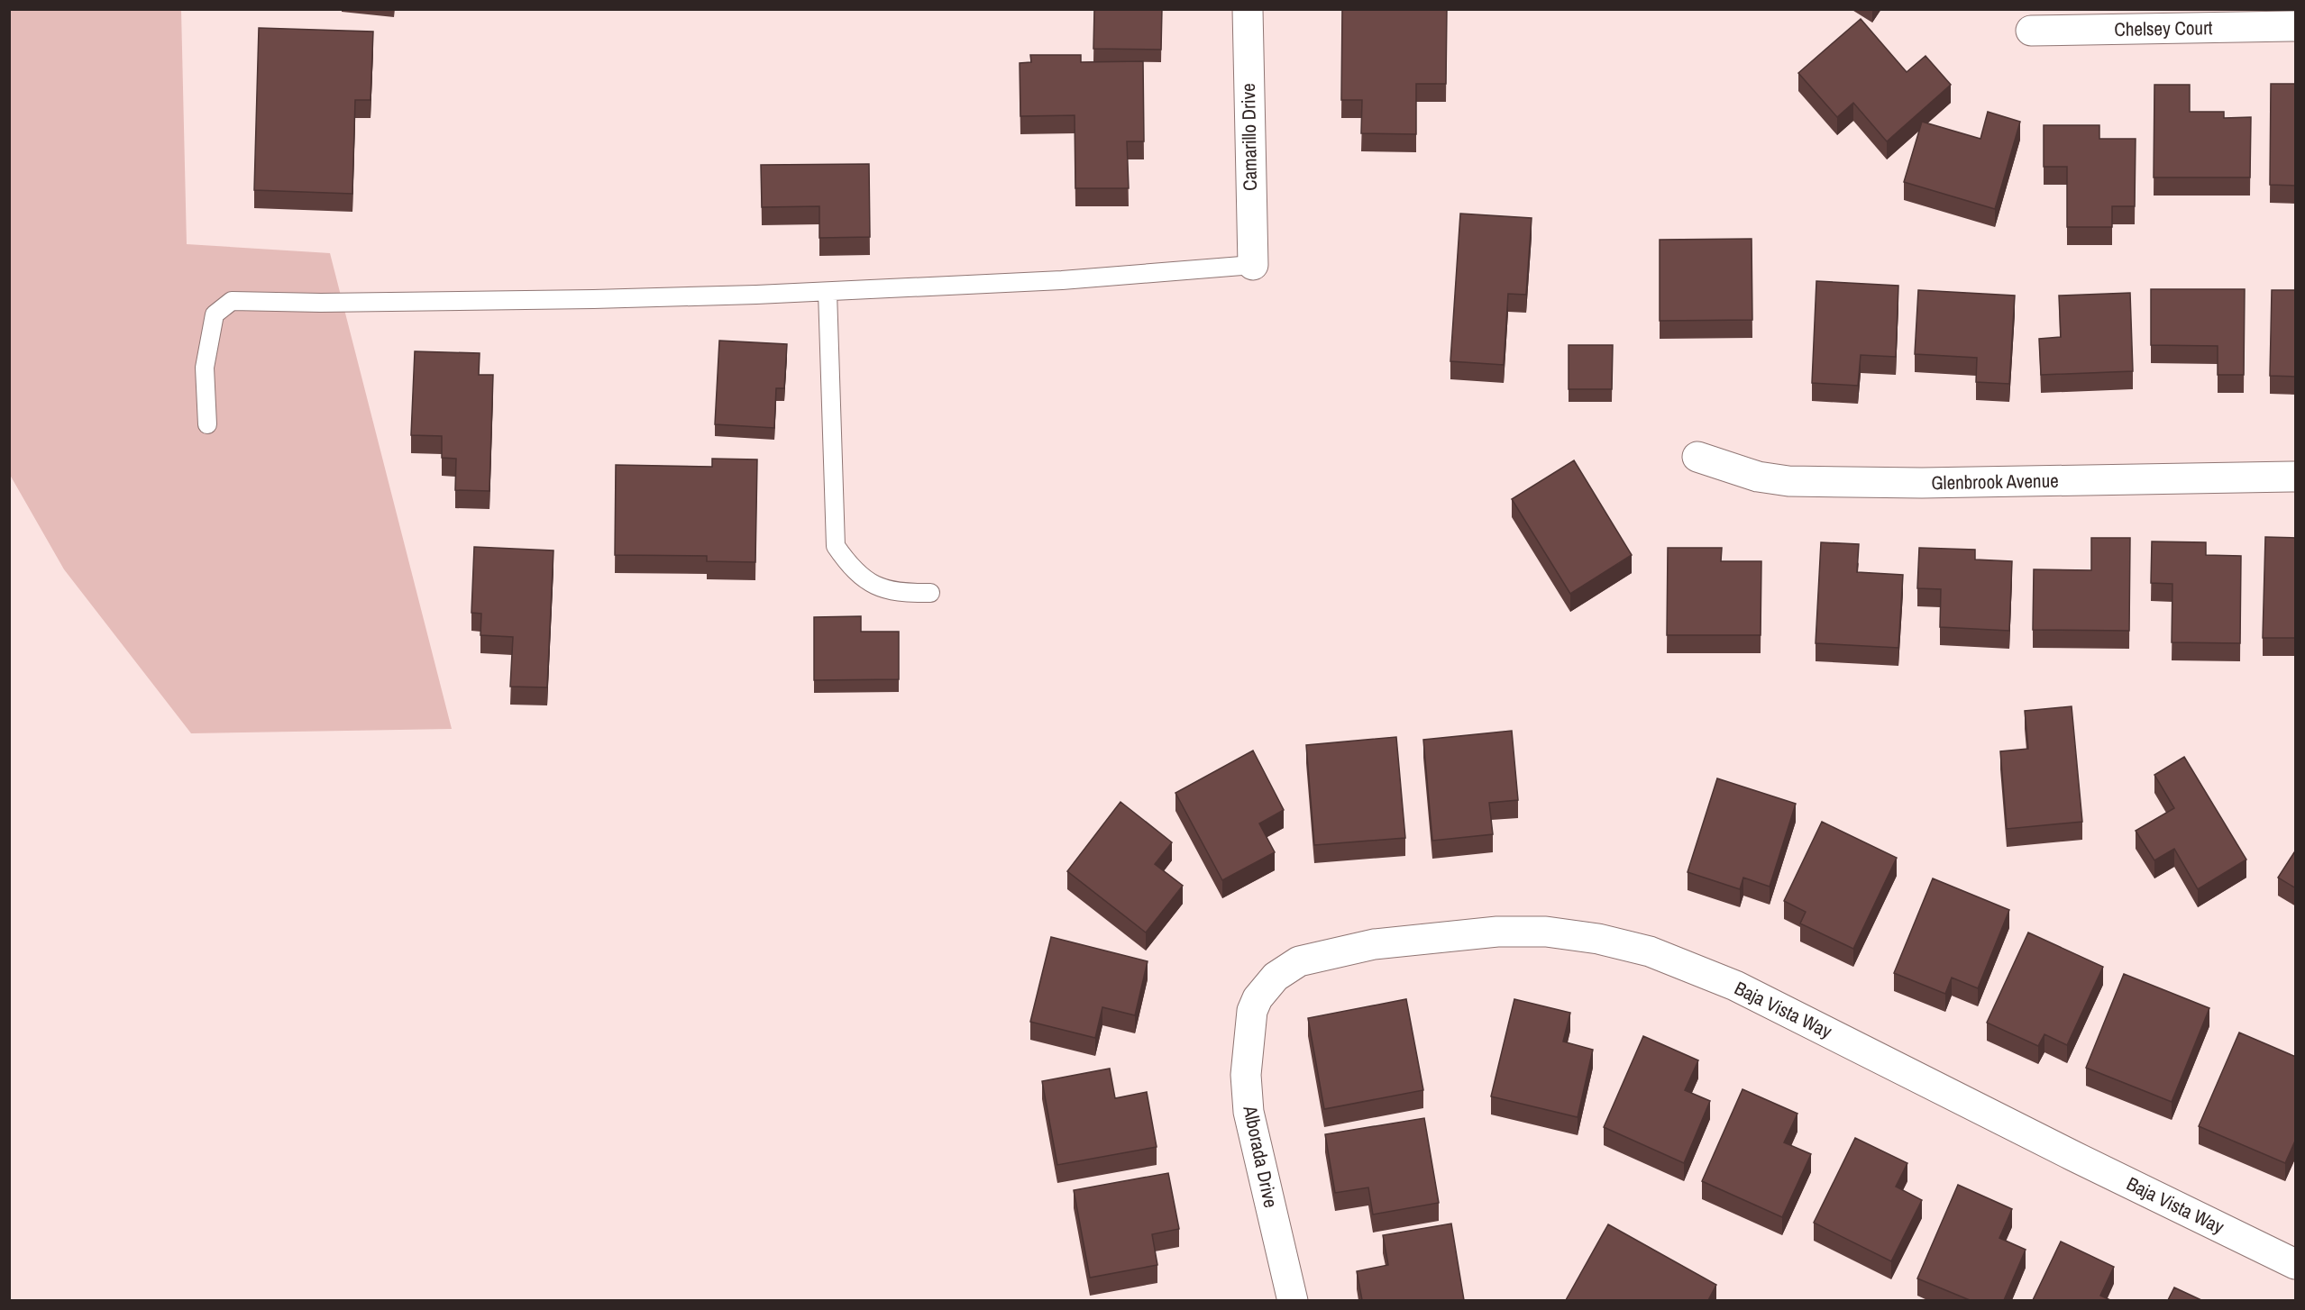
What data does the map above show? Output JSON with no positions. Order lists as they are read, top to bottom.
{
  "streets": {
    "street": [
      "Chelsey Court",
      "Camarillo Drive",
      "Glenbrook Avenue",
      "Baja Vista Way",
      "Alborada Drive"
    ]
  },
  "crossings": [
    ["Baja Vista Way", "Alborada Drive"]
  ]
}
